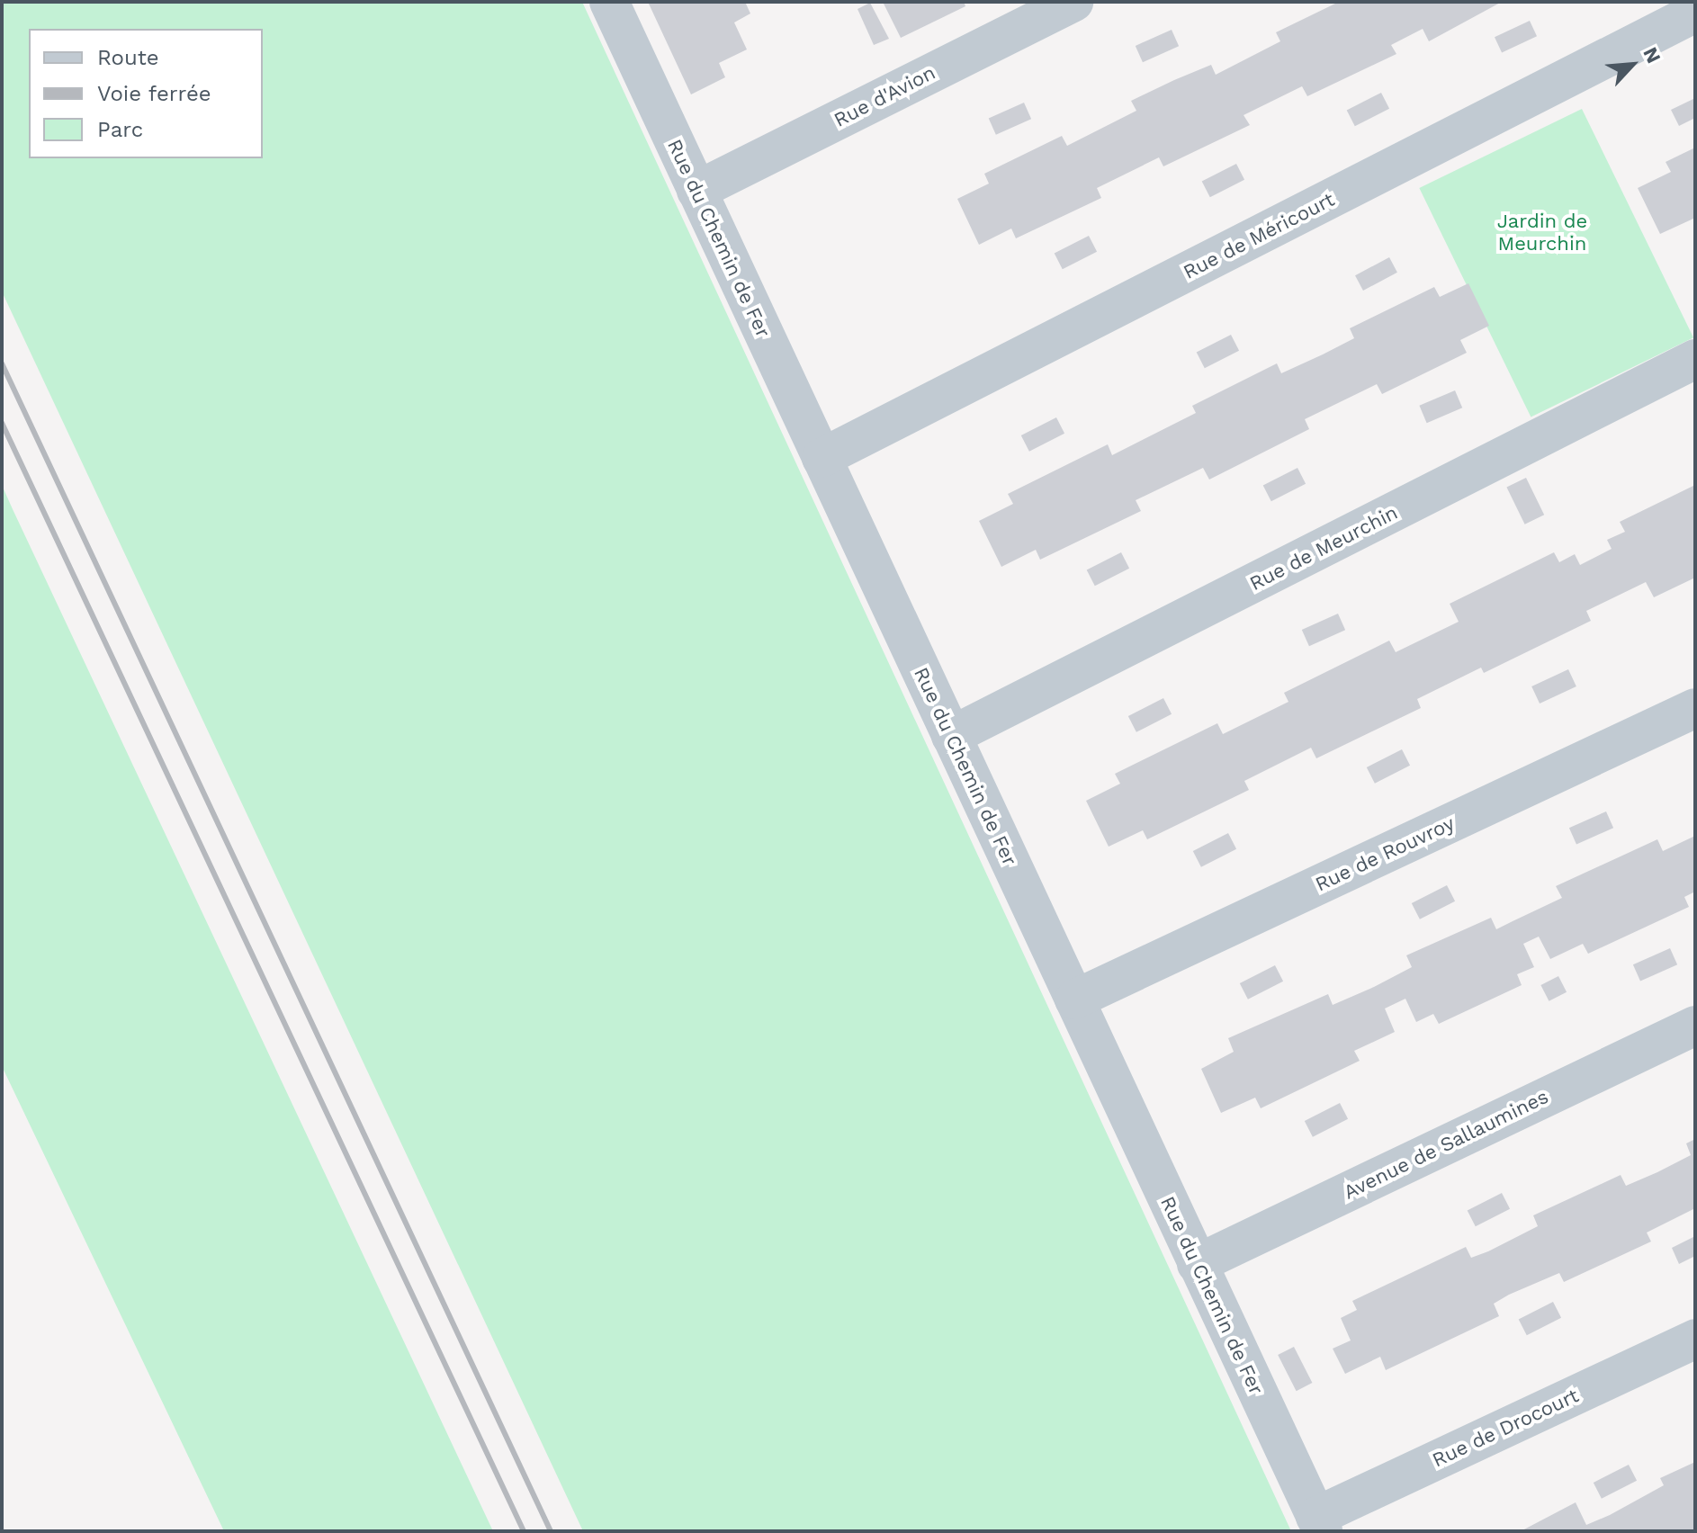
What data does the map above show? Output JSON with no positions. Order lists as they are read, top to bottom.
{
  "streets": {
    "street": [
      "Rue d'Avion",
      "Rue de Méricourt",
      "Rue du Chemin de Fer",
      "Rue de Meurchin",
      "Rue de Rouvroy",
      "Avenue de Sallaumines",
      "Rue de Drocourt"
    ]
  },
  "crossings": [
    ["Rue d'Avion", "Rue du Chemin de Fer"],
    ["Rue de Méricourt", "Rue du Chemin de Fer"],
    ["Rue du Chemin de Fer", "Rue de Meurchin"],
    ["Rue du Chemin de Fer", "Rue de Rouvroy"],
    ["Rue du Chemin de Fer", "Avenue de Sallaumines"],
    ["Rue du Chemin de Fer", "Rue de Drocourt"]
  ],
  "parks": ["Jardin de Meurchin"],
  "legend": ["Route", "Voie ferrée", "Parc"],
  "north": "top right"
}
